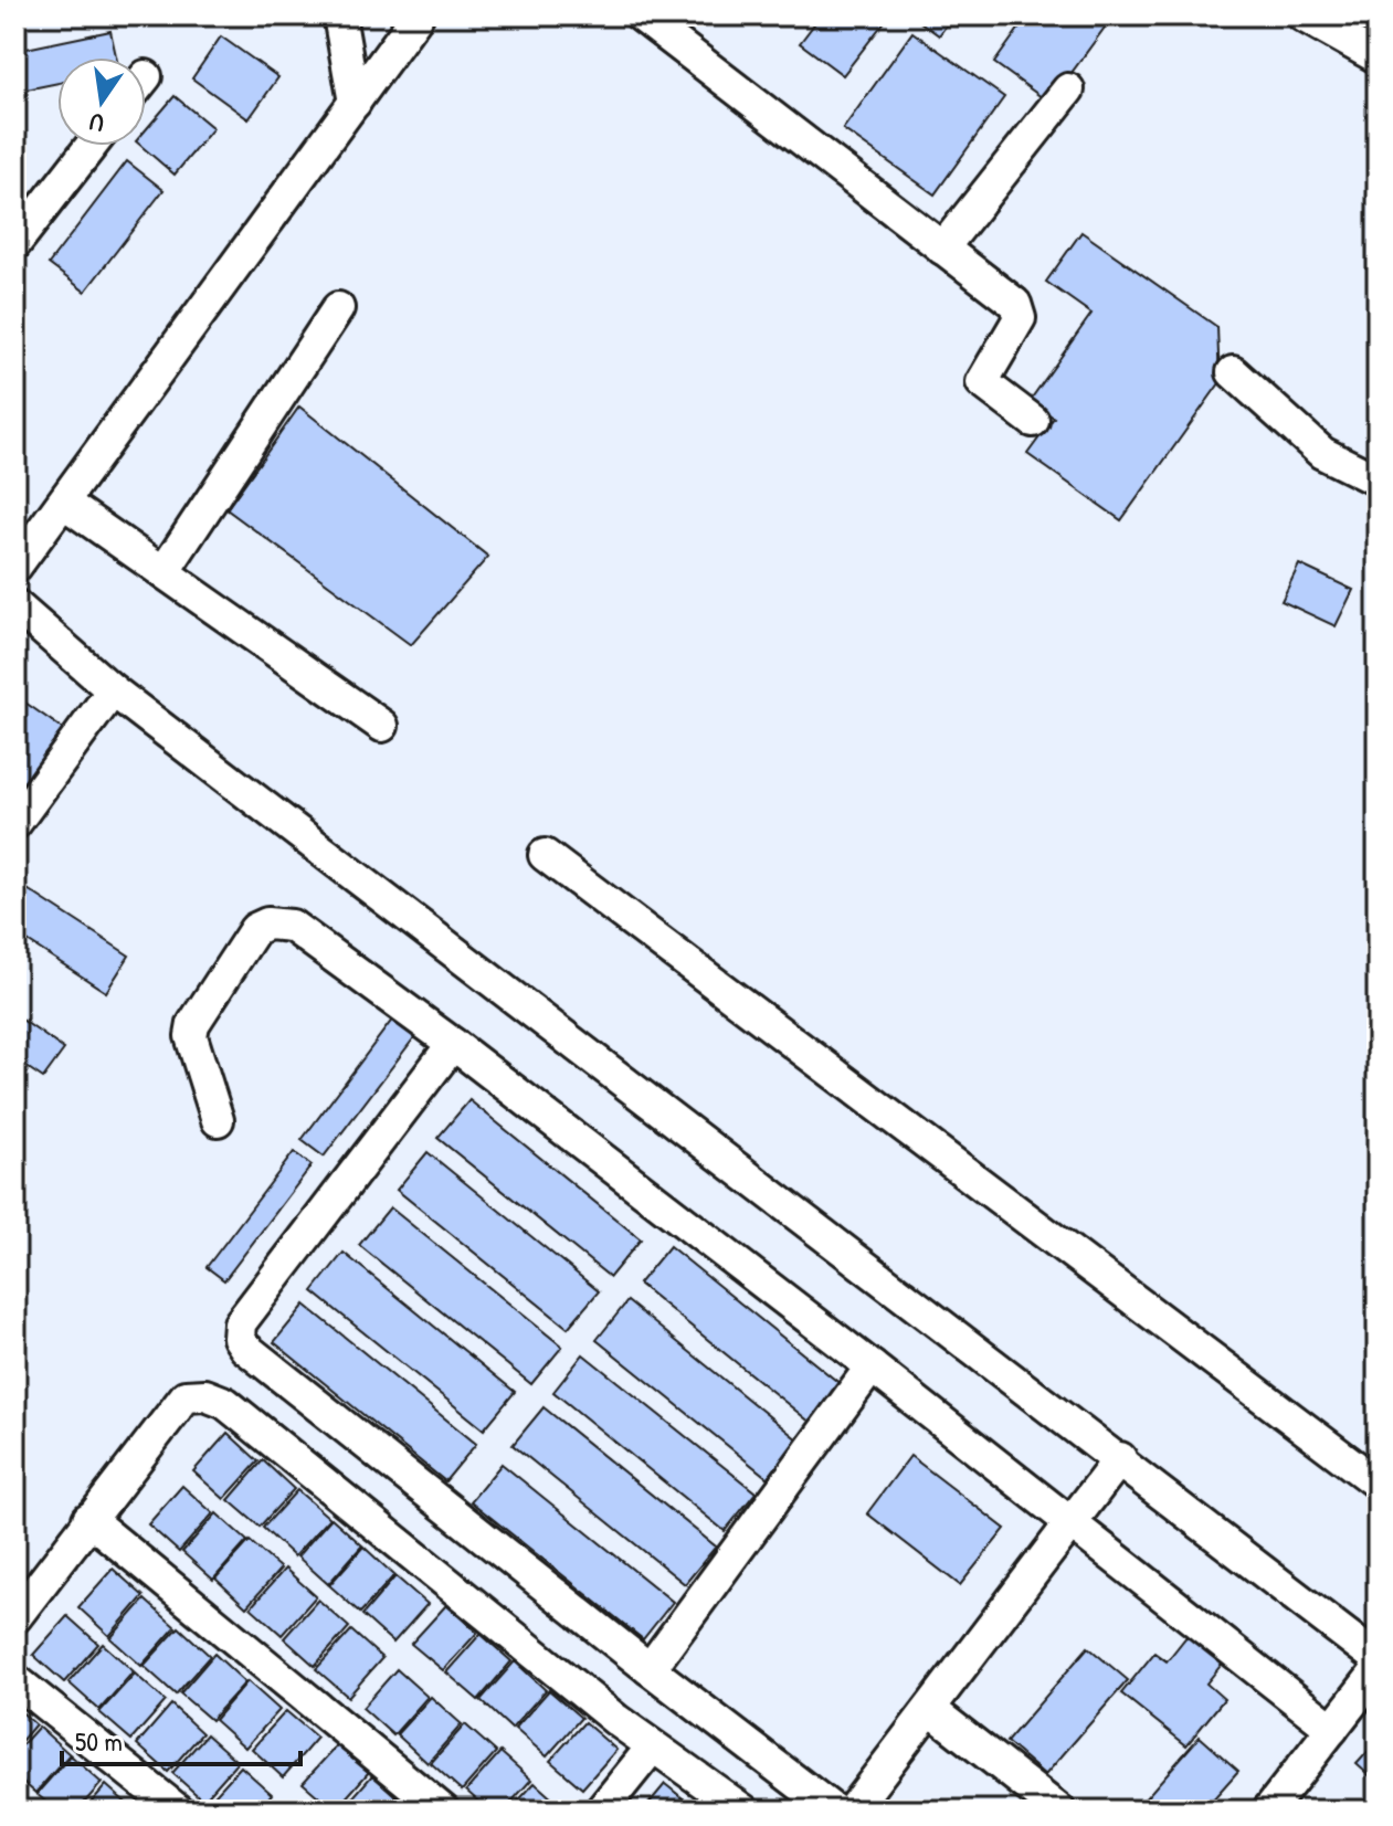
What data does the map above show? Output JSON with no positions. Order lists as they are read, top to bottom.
{
  "scale_bar": "50 m",
  "north": "bottom"
}
